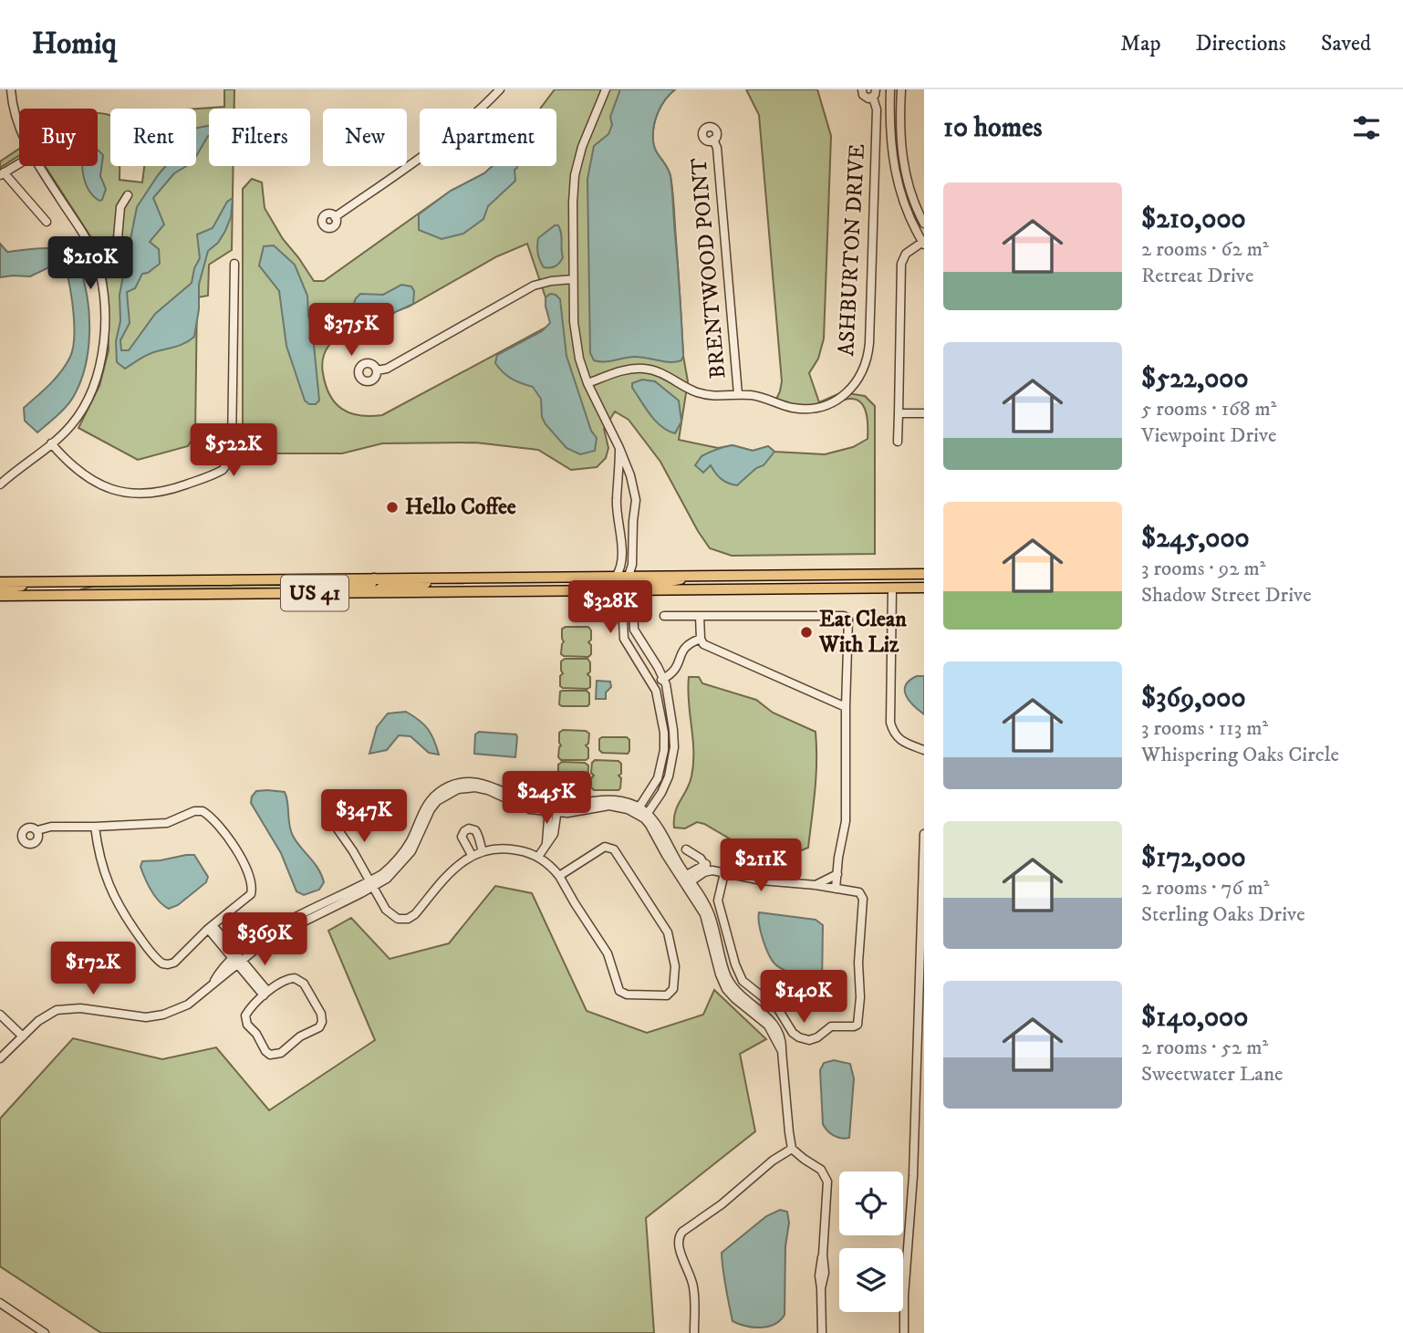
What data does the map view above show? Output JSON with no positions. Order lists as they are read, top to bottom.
{
  "streets": {
    "main road": ["US 41"],
    "street": ["ASHBURTON DRIVE", "BRENTWOOD POINT"]
  },
  "crossings": [
    ["ASHBURTON DRIVE", "BRENTWOOD POINT"]
  ],
  "places": ["Hello Coffee", "Eat Clean With Liz"],
  "page": {
    "header": "Homiq",
    "nav": ["Map", "Directions", "Saved"],
    "heading": "10 homes",
    "chip": [
      "Buy",
      "Rent",
      "Filters",
      "New",
      "Apartment"
    ],
    "list": [
      {
        "name": "$210,000",
        "note": "2 rooms · 62 m² · Retreat Drive"
      },
      {
        "name": "$522,000",
        "note": "5 rooms · 168 m² · Viewpoint Drive"
      },
      {
        "name": "$245,000",
        "note": "3 rooms · 92 m² · Shadow Street Drive"
      },
      {
        "name": "$369,000",
        "note": "3 rooms · 113 m² · Whispering Oaks Circle"
      },
      {
        "name": "$172,000",
        "note": "2 rooms · 76 m² · Sterling Oaks Drive"
      },
      {
        "name": "$140,000",
        "note": "2 rooms · 52 m² · Sweetwater Lane"
      }
    ],
    "price": [
      "$210K",
      "$375K",
      "$522K",
      "$328K",
      "$245K",
      "$347K",
      "$211K",
      "$369K",
      "$172K",
      "$140K"
    ]
  }
}
